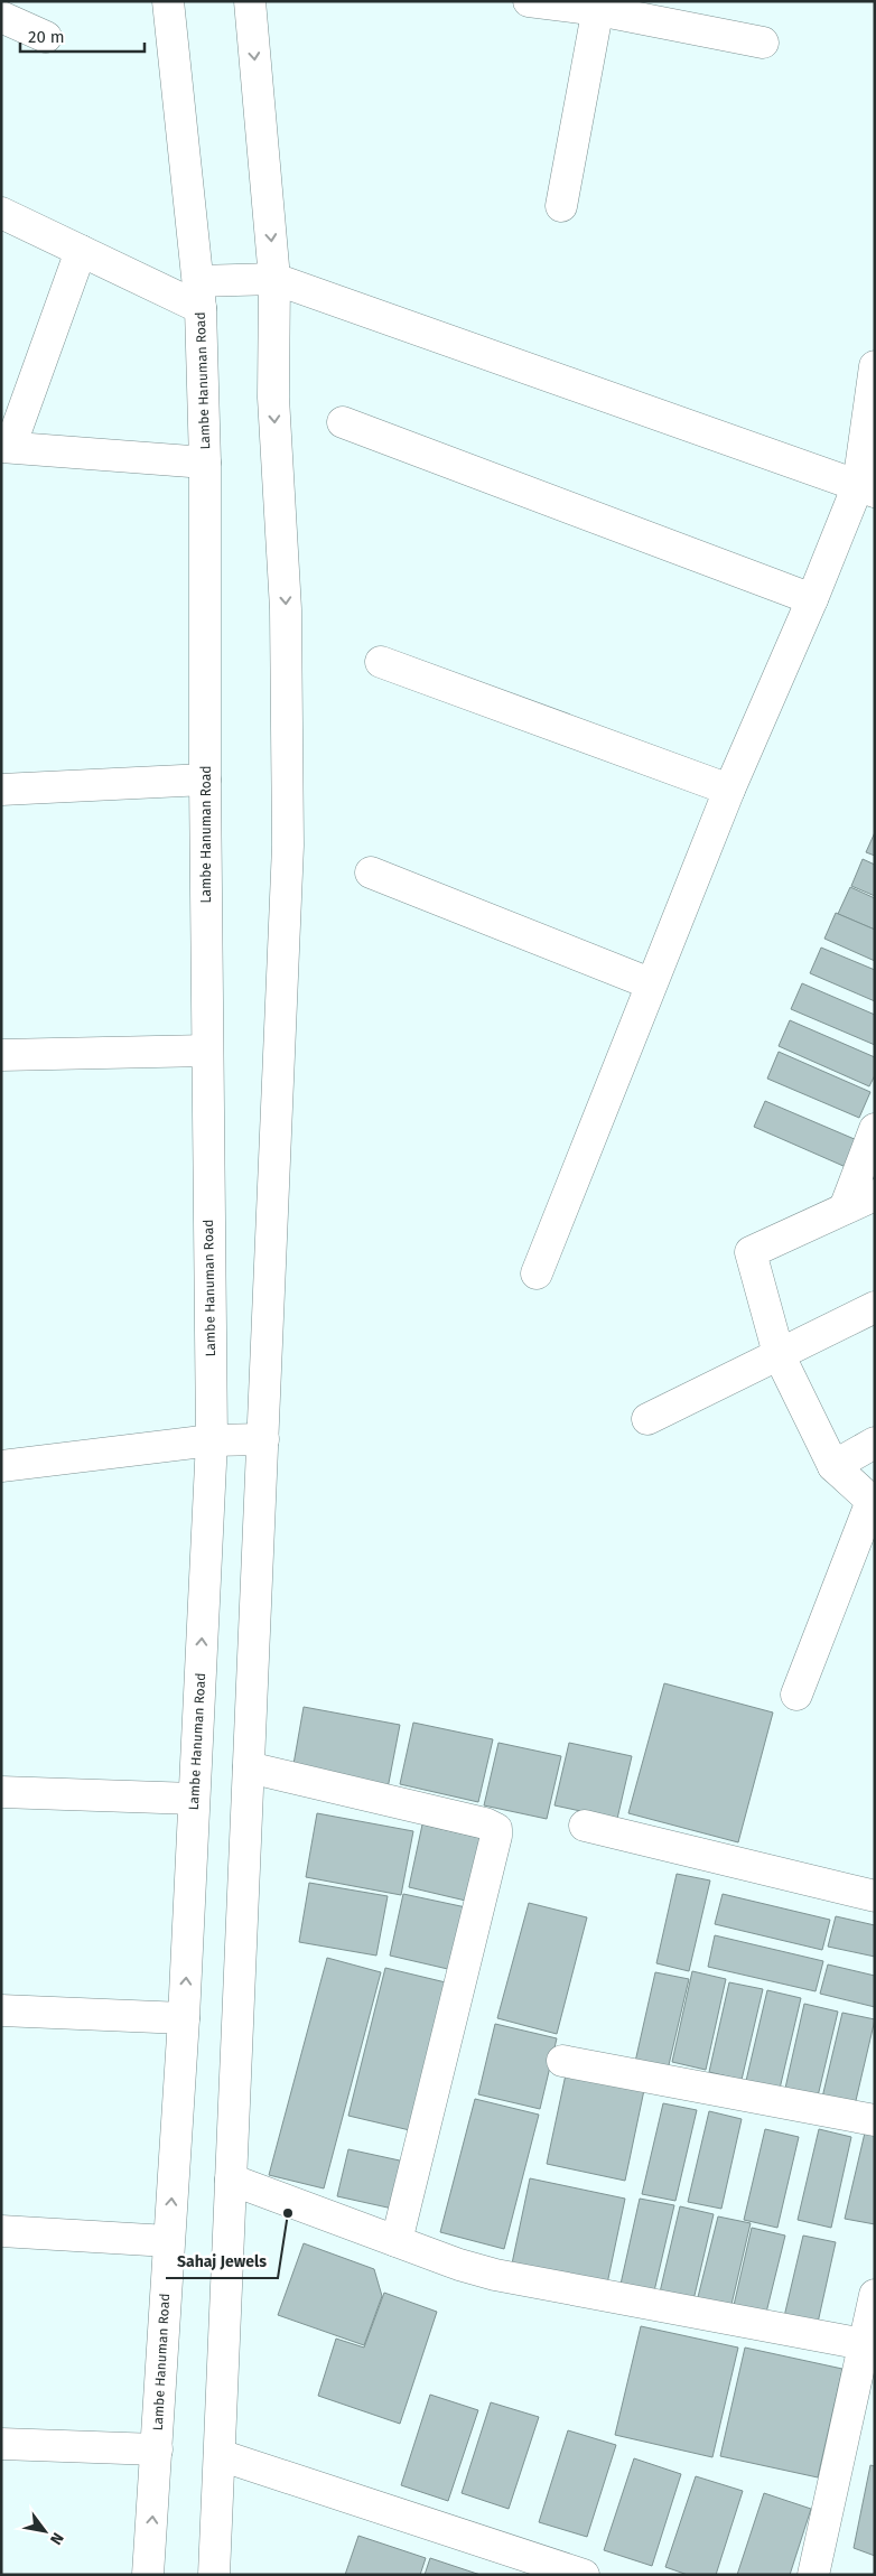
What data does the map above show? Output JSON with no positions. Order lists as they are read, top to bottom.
{
  "streets": {
    "street": ["Lambe Hanuman Road"]
  },
  "places": ["Sahaj Jewels"],
  "scale_bar": "20 m",
  "north": "bottom right"
}
